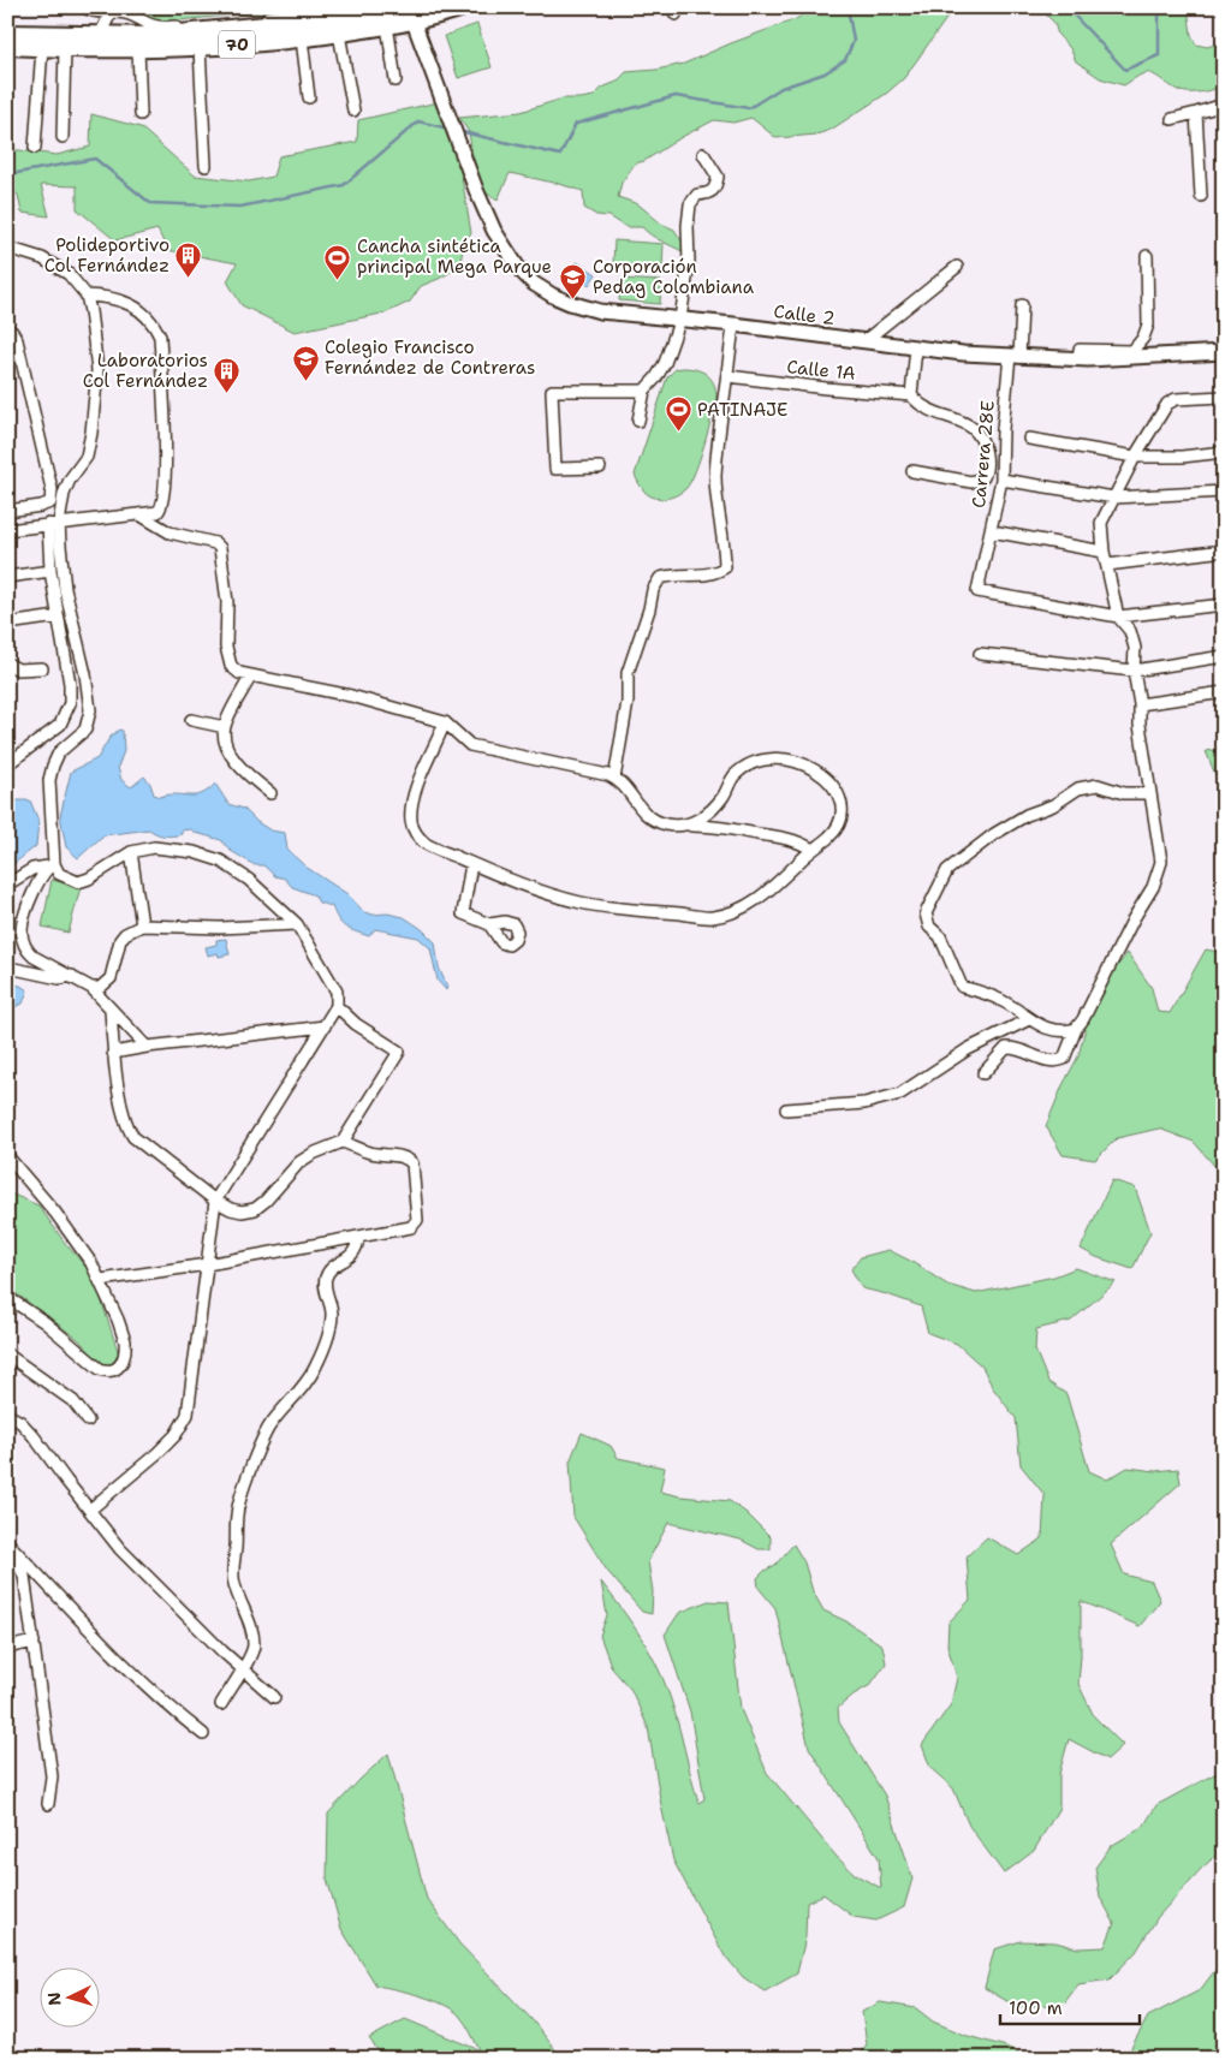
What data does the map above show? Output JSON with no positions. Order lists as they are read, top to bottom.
{
  "streets": {
    "main road": ["70"],
    "street": ["Calle 2", "Calle 1A", "Carrera 28E"]
  },
  "crossings": [
    ["70", "Calle 2"],
    ["Calle 2", "Carrera 28E"]
  ],
  "places": {
    "building": ["Polideportivo Col Fernández", "Laboratorios Col Fernández"],
    "sports": ["Cancha sintética principal Mega Parque", "PATINAJE"],
    "school or university": ["Corporación Pedag Colombiana", "Colegio Francisco Fernández de Contreras"]
  },
  "scale_bar": "100 m",
  "north": "left"
}
